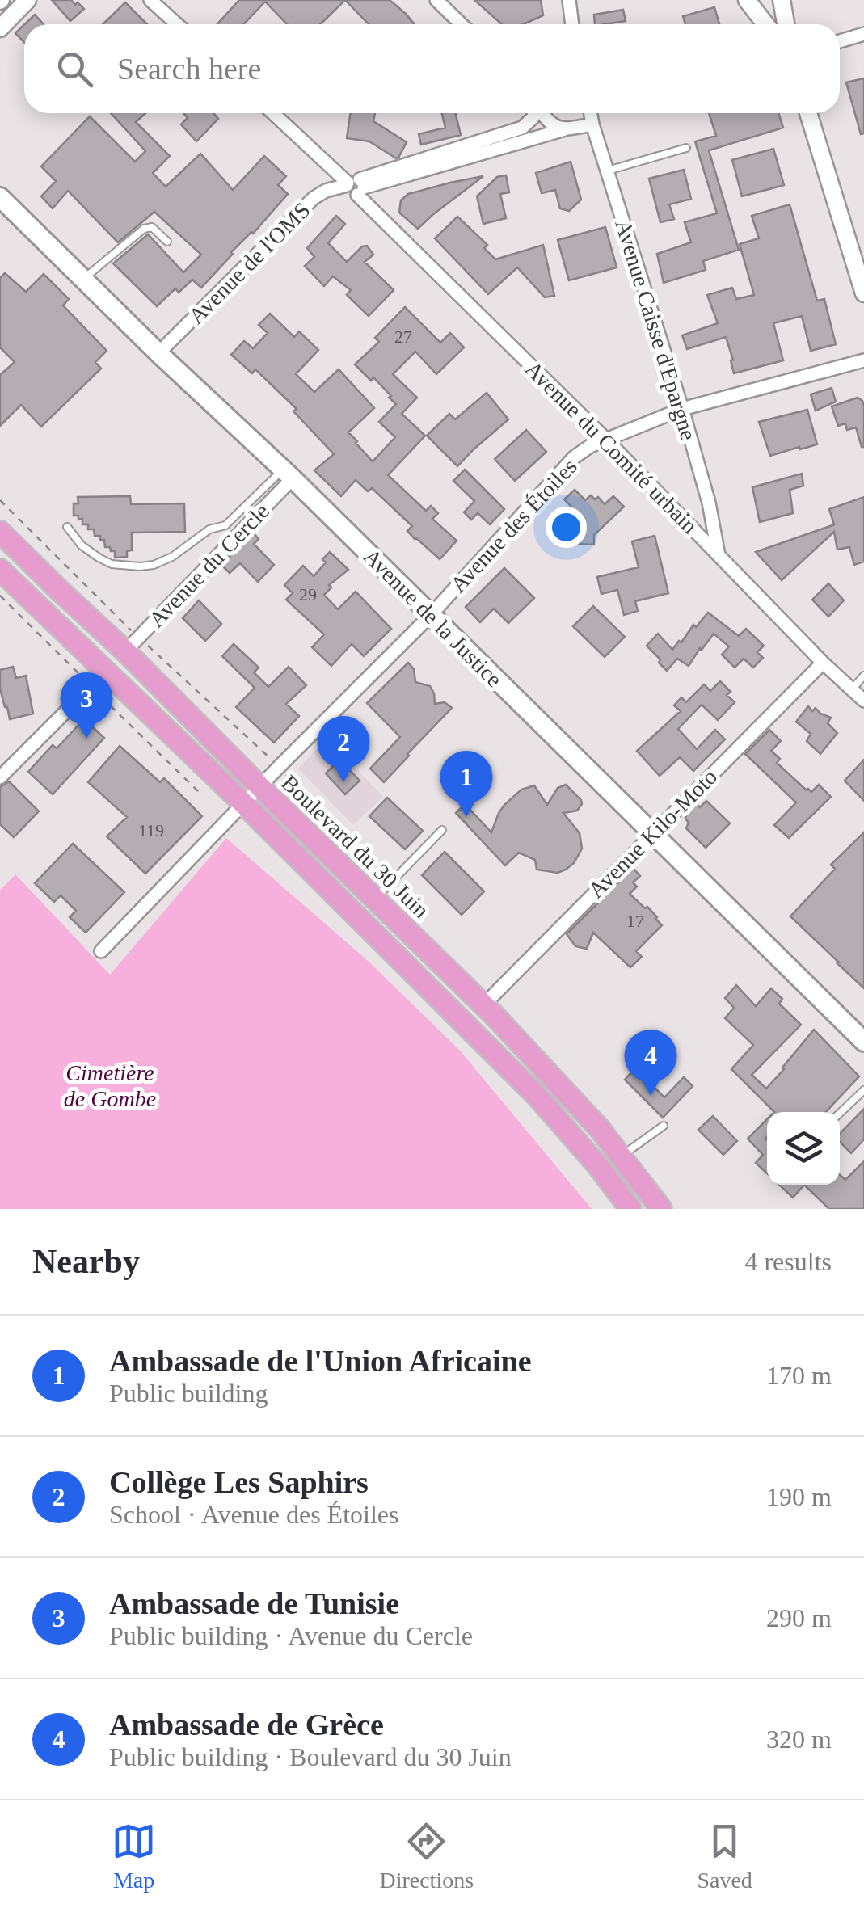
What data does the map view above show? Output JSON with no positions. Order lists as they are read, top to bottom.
{
  "streets": {
    "main road": ["Avenue de la Justice", "Boulevard du 30 Juin"],
    "street": [
      "Avenue de l'OMS",
      "Avenue Caisse d'Epargne",
      "Avenue du Comité urbain",
      "Avenue des Étoiles",
      "Avenue du Cercle",
      "Avenue Kilo-Moto"
    ]
  },
  "crossings": [
    ["Avenue de l'OMS", "Avenue du Comité urbain"],
    ["Avenue de l'OMS", "Avenue de la Justice"],
    ["Avenue Caisse d'Epargne", "Avenue du Comité urbain"],
    ["Avenue Caisse d'Epargne", "Avenue des Étoiles"],
    ["Avenue du Comité urbain", "Avenue des Étoiles"],
    ["Avenue du Comité urbain", "Avenue Kilo-Moto"],
    ["Avenue des Étoiles", "Avenue de la Justice"],
    ["Avenue des Étoiles", "Boulevard du 30 Juin"],
    ["Avenue du Cercle", "Avenue de la Justice"],
    ["Avenue du Cercle", "Boulevard du 30 Juin"],
    ["Avenue de la Justice", "Avenue Kilo-Moto"],
    ["Avenue Kilo-Moto", "Boulevard du 30 Juin"]
  ],
  "parks": ["Cimetière de Gombe"],
  "house_numbers": [
    "27",
    "29",
    "119",
    "17"
  ],
  "page": {
    "search": "Search here",
    "pins": [
      "3",
      "2",
      "1",
      "4"
    ],
    "heading": ["Nearby", "4 results"],
    "list": [
      {
        "mark": "1",
        "name": "Ambassade de l'Union Africaine",
        "note": "Public building",
        "value": "170 m"
      },
      {
        "mark": "2",
        "name": "Collège Les Saphirs",
        "note": "School · Avenue des Étoiles",
        "value": "190 m"
      },
      {
        "mark": "3",
        "name": "Ambassade de Tunisie",
        "note": "Public building · Avenue du Cercle",
        "value": "290 m"
      },
      {
        "mark": "4",
        "name": "Ambassade de Grèce",
        "note": "Public building · Boulevard du 30 Juin",
        "value": "320 m"
      }
    ],
    "nav": ["Map", "Directions", "Saved"]
  }
}
